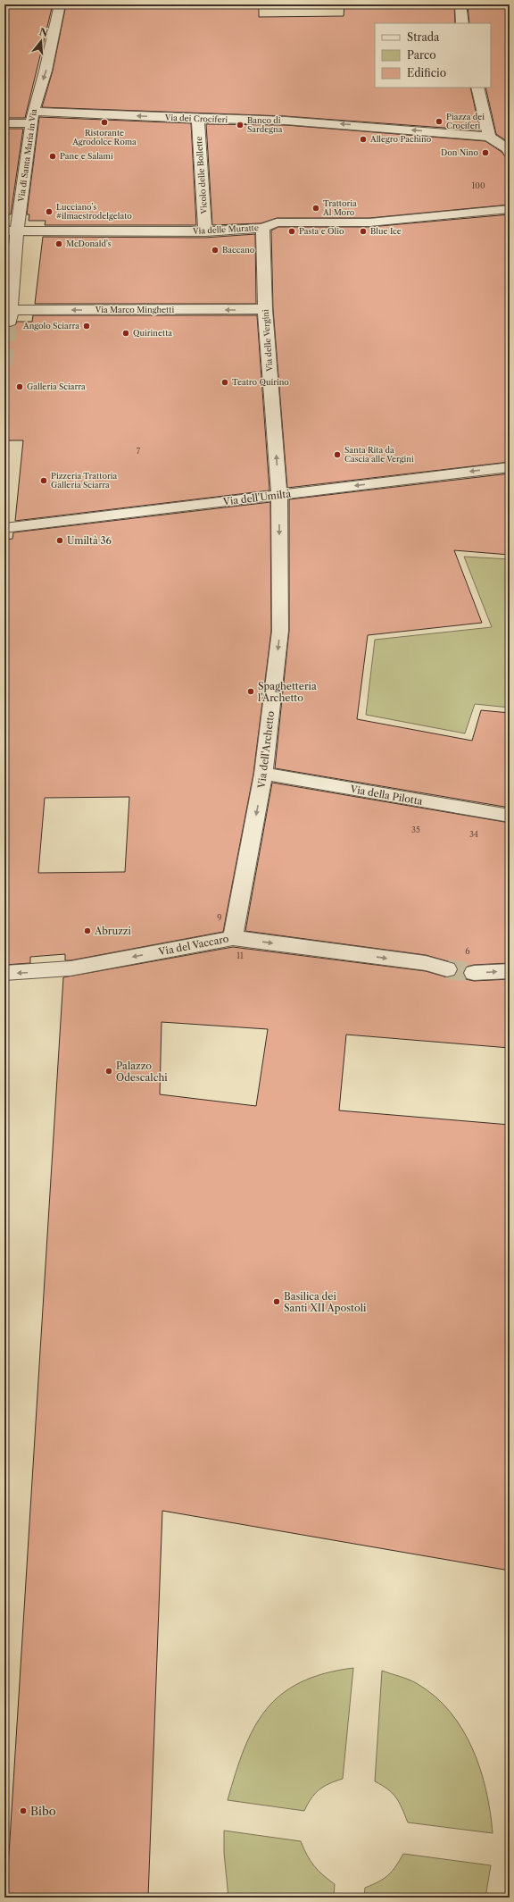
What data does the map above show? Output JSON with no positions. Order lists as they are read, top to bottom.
{
  "streets": {
    "street": [
      "Via dei Crociferi",
      "Via di Santa Maria in Via",
      "Vicolo delle Bollette",
      "Via delle Muratte",
      "Via Marco Minghetti",
      "Via delle Vergini",
      "Via dell'Umiltà",
      "Via dell'Archetto",
      "Via della Pilotta",
      "Via del Vaccaro"
    ]
  },
  "crossings": [
    ["Via dei Crociferi", "Via di Santa Maria in Via"],
    ["Via dei Crociferi", "Vicolo delle Bollette"],
    ["Via di Santa Maria in Via", "Via delle Muratte"],
    ["Via di Santa Maria in Via", "Via Marco Minghetti"],
    ["Vicolo delle Bollette", "Via delle Muratte"],
    ["Via delle Muratte", "Via delle Vergini"],
    ["Via Marco Minghetti", "Via delle Vergini"],
    ["Via delle Vergini", "Via dell'Umiltà"],
    ["Via delle Vergini", "Via dell'Archetto"],
    ["Via dell'Umiltà", "Via dell'Archetto"],
    ["Via dell'Archetto", "Via della Pilotta"],
    ["Via dell'Archetto", "Via del Vaccaro"]
  ],
  "one_way": [
    "Via dei Crociferi",
    "Via di Santa Maria in Via",
    "Via Marco Minghetti",
    "Via delle Vergini",
    "Via dell'Umiltà",
    "Via dell'Archetto"
  ],
  "places": [
    "Piazza dei Crociferi",
    "Ristorante Agrodolce Roma",
    "Banco di Sardegna",
    "Allegro Pachino",
    "Don Nino",
    "Pane e Salami",
    "Trattoria Al Moro",
    "Lucciano’s #ilmaestrodelgelato",
    "Pasta e Olio",
    "Blue Ice",
    "McDonald's",
    "Baccano",
    "Angolo Sciarra",
    "Quirinetta",
    "Teatro Quirino",
    "Galleria Sciarra",
    "Santa Rita da Cascia alle Vergini",
    "Pizzeria Trattoria Galleria Sciarra",
    "Umiltà 36",
    "Spaghetteria l'Archetto",
    "Abruzzi",
    "Palazzo Odescalchi",
    "Basilica dei Santi XII Apostoli",
    "Bibo"
  ],
  "house_numbers": [
    "100",
    "7",
    "35",
    "34",
    "9",
    "6",
    "11"
  ],
  "legend": ["Strada", "Parco", "Edificio"],
  "north": "top"
}
